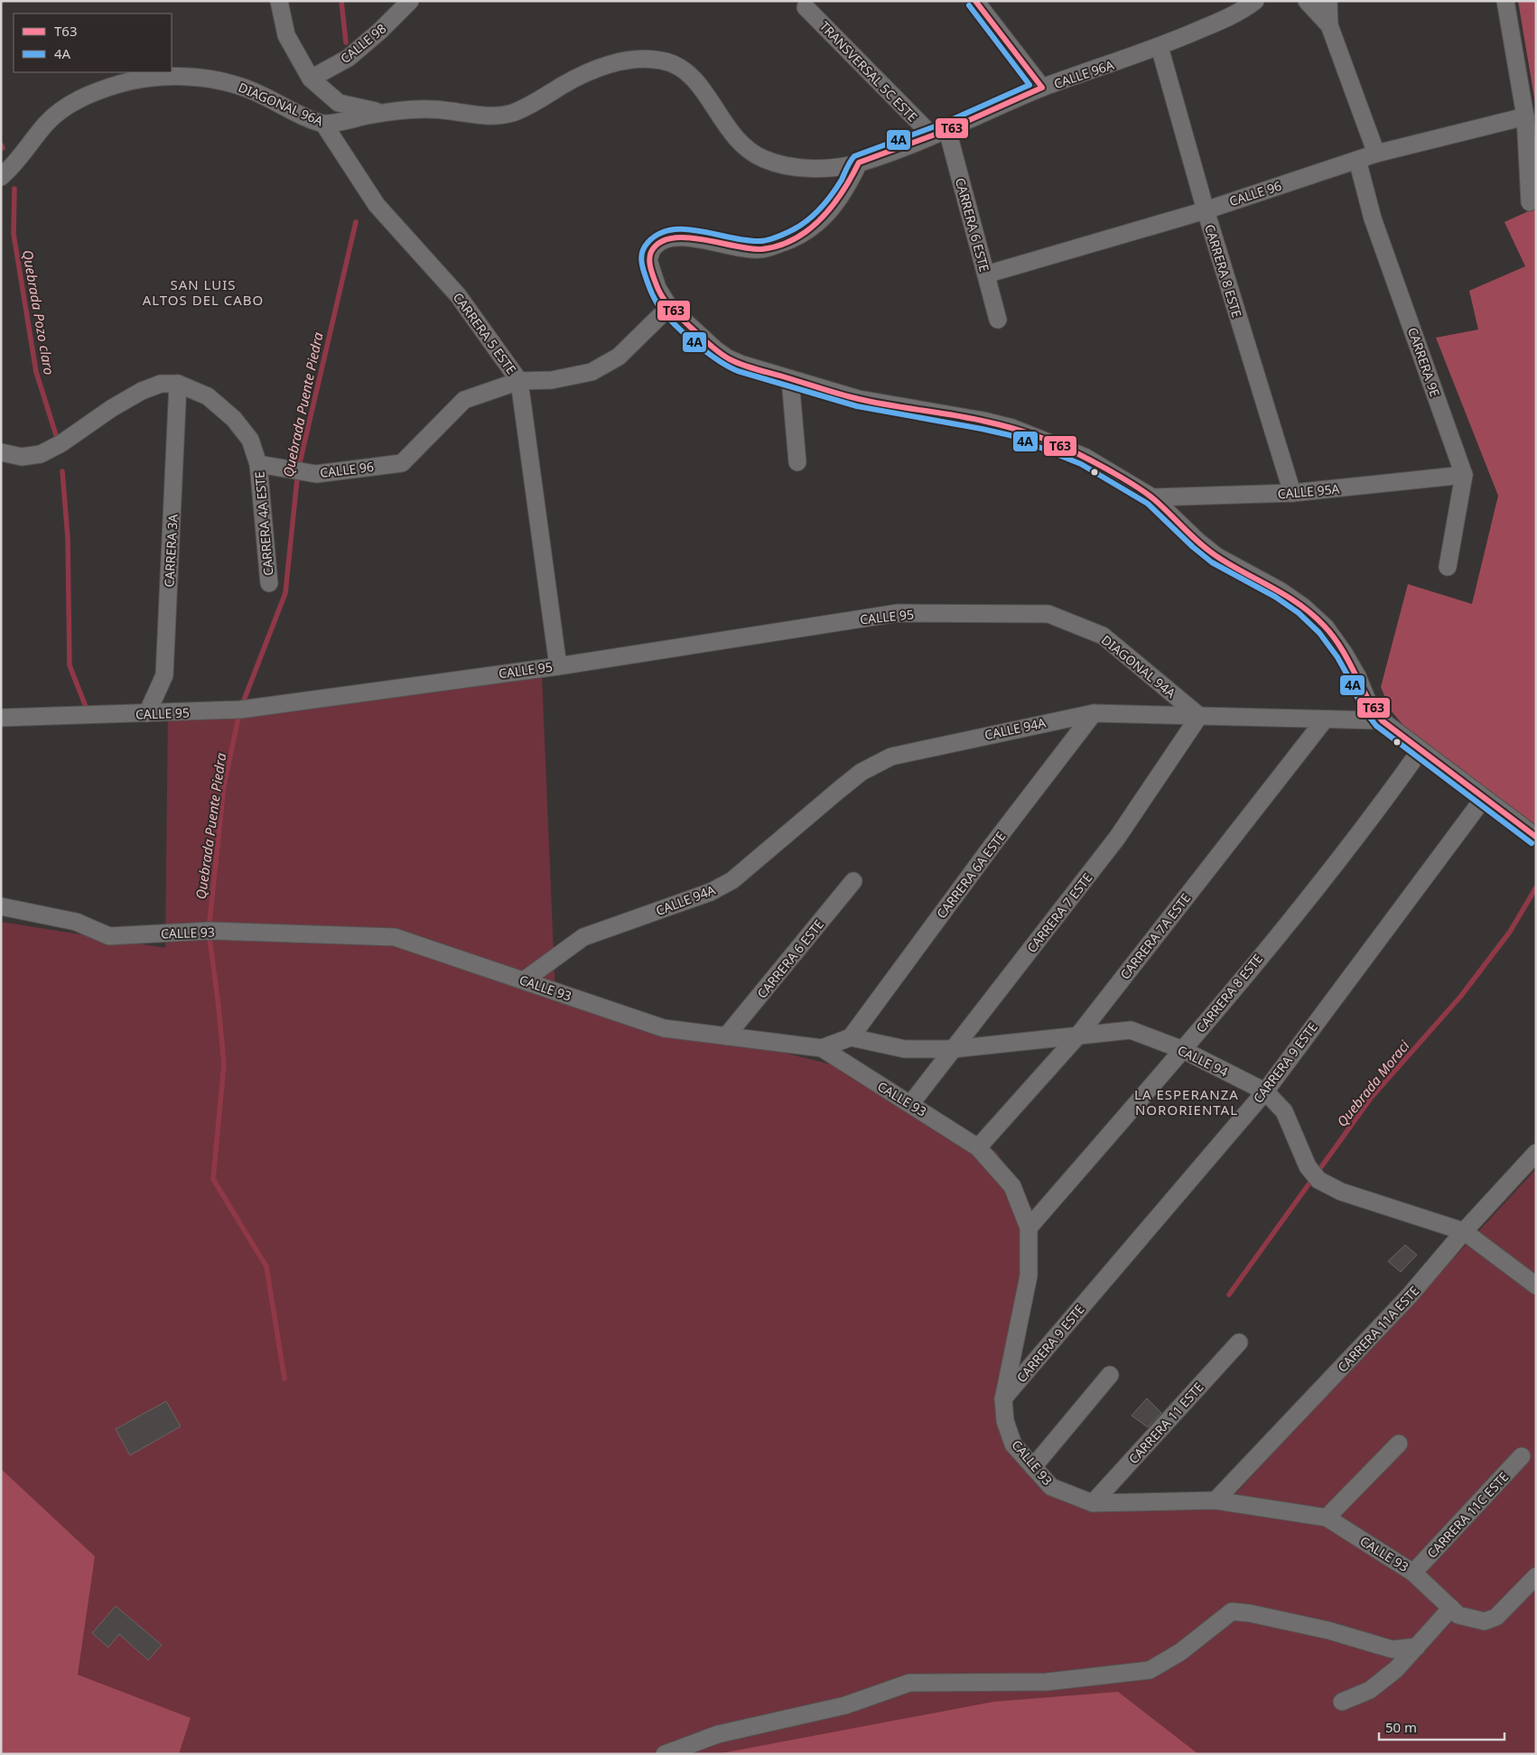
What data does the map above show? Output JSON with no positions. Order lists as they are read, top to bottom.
{
  "streets": {
    "street": [
      "CALLE 98",
      "TRANSVERSAL 5C ESTE",
      "CALLE 96A",
      "DIAGONAL 96A",
      "CALLE 96",
      "CARRERA 6 ESTE",
      "CARRERA 8 ESTE",
      "CARRERA 5 ESTE",
      "CARRERA 9E",
      "CALLE 95A",
      "CARRERA 4A ESTE",
      "CARRERA 3A",
      "CALLE 95",
      "DIAGONAL 94A",
      "CALLE 94A",
      "CARRERA 6A ESTE",
      "CARRERA 7 ESTE",
      "CALLE 93",
      "CARRERA 7A ESTE",
      "CALLE 94",
      "CARRERA 9 ESTE",
      "CARRERA 11A ESTE",
      "CARRERA 11 ESTE",
      "CARRERA 11C ESTE"
    ]
  },
  "crossings": [
    ["TRANSVERSAL 5C ESTE", "CALLE 96A"],
    ["TRANSVERSAL 5C ESTE", "CARRERA 6 ESTE"],
    ["CALLE 96A", "DIAGONAL 96A"],
    ["CALLE 96A", "CARRERA 6 ESTE"],
    ["CALLE 96A", "CARRERA 8 ESTE"],
    ["DIAGONAL 96A", "CARRERA 5 ESTE"],
    ["CALLE 96", "CARRERA 6 ESTE"],
    ["CALLE 96", "CARRERA 8 ESTE"],
    ["CALLE 96", "CARRERA 5 ESTE"],
    ["CALLE 96", "CARRERA 9E"],
    ["CALLE 96", "CARRERA 4A ESTE"],
    ["CARRERA 6 ESTE", "CALLE 93"],
    ["CARRERA 8 ESTE", "CALLE 95A"],
    ["CARRERA 8 ESTE", "CALLE 93"],
    ["CARRERA 8 ESTE", "CALLE 94"],
    ["CARRERA 5 ESTE", "CALLE 95"],
    ["CARRERA 9E", "CALLE 95A"],
    ["CARRERA 3A", "CALLE 95"],
    ["CALLE 95", "DIAGONAL 94A"],
    ["DIAGONAL 94A", "CALLE 94A"],
    ["DIAGONAL 94A", "CARRERA 7 ESTE"],
    ["CALLE 94A", "CARRERA 6A ESTE"],
    ["CALLE 94A", "CARRERA 7 ESTE"],
    ["CALLE 94A", "CALLE 93"],
    ["CALLE 94A", "CARRERA 7A ESTE"],
    ["CARRERA 6A ESTE", "CALLE 94"],
    ["CARRERA 7 ESTE", "CALLE 93"],
    ["CARRERA 7 ESTE", "CALLE 94"],
    ["CALLE 93", "CARRERA 7A ESTE"],
    ["CALLE 93", "CARRERA 9 ESTE"],
    ["CALLE 93", "CARRERA 11A ESTE"],
    ["CALLE 93", "CARRERA 11 ESTE"],
    ["CALLE 93", "CARRERA 11C ESTE"],
    ["CARRERA 7A ESTE", "CALLE 94"],
    ["CALLE 94", "CARRERA 9 ESTE"],
    ["CALLE 94", "CARRERA 11A ESTE"]
  ],
  "districts": ["SAN LUIS ALTOS DEL CABO", "LA ESPERANZA NORORIENTAL"],
  "water": ["Quebrada Pozo claro", "Quebrada Puente Piedra", "Quebrada Moraci"],
  "lines": ["transit line T63", "transit line 4A"],
  "legend": ["T63", "4A"],
  "scale_bar": "50 m"
}
